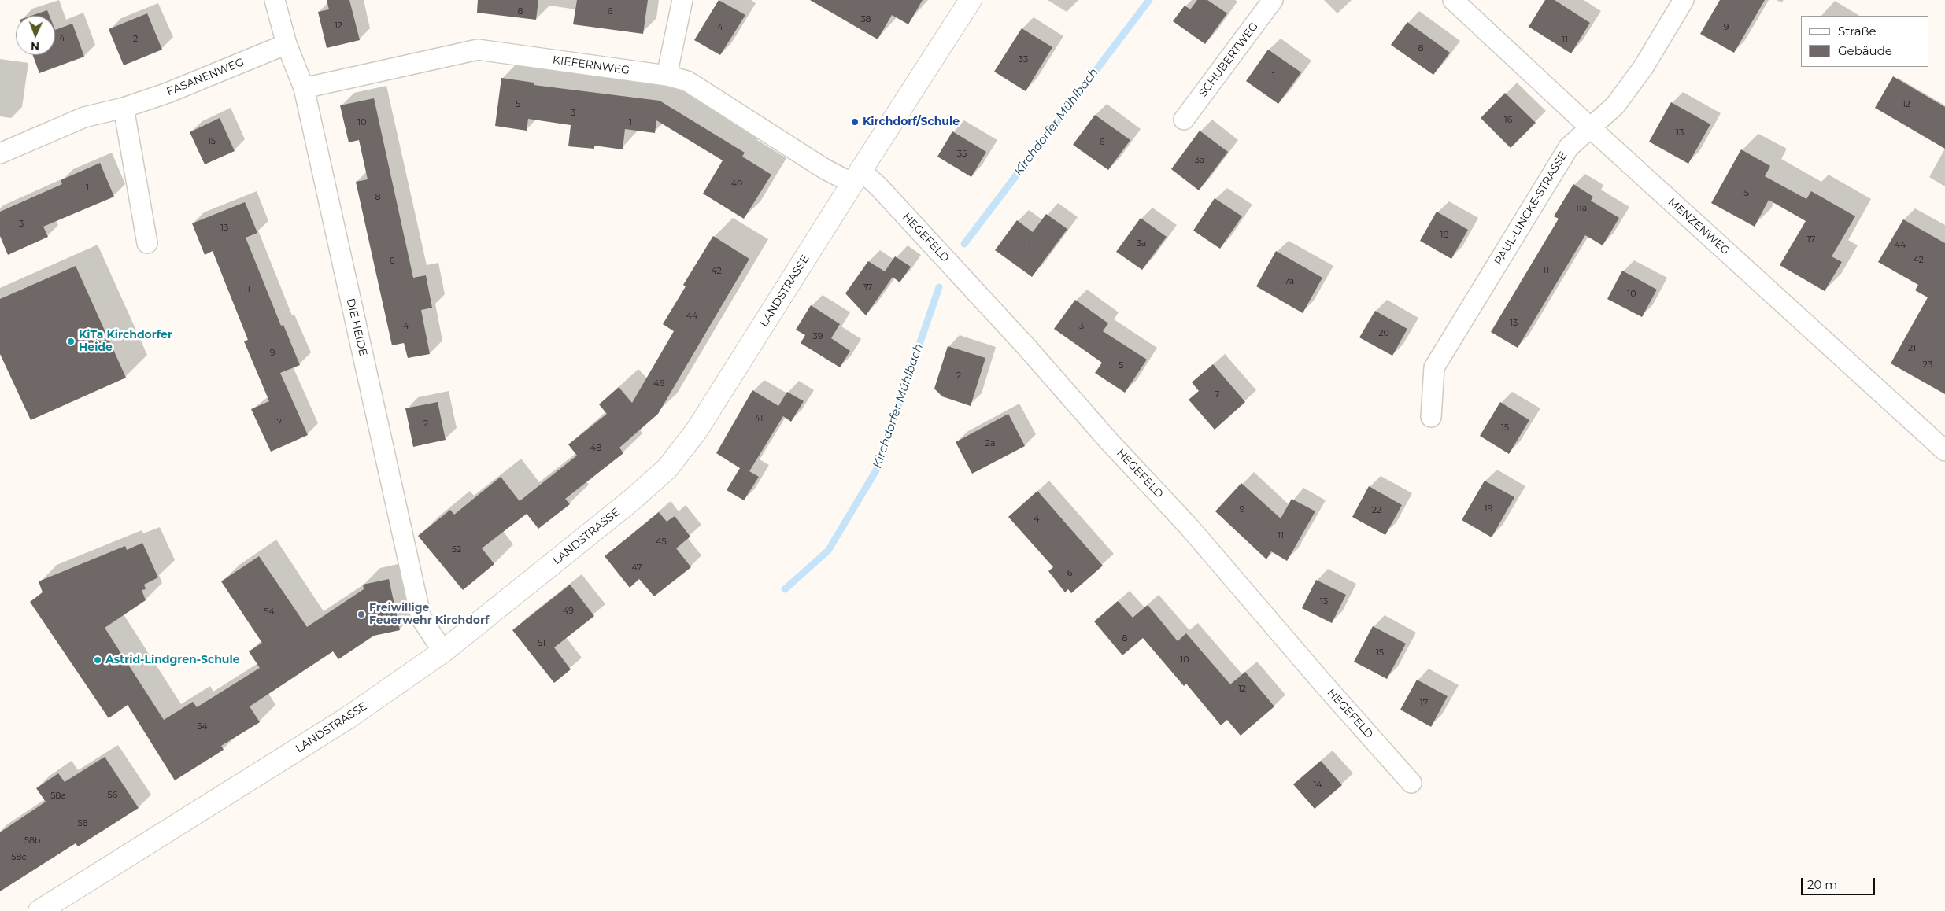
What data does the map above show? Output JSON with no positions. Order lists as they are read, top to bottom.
{
  "streets": {
    "street": [
      "SCHUBERTWEG",
      "KIEFERNWEG",
      "FASANENWEG",
      "PAUL-LINCKE-STRASSE",
      "MENZENWEG",
      "HEGEFELD",
      "LANDSTRASSE",
      "DIE HEIDE"
    ]
  },
  "crossings": [
    ["KIEFERNWEG", "HEGEFELD"],
    ["KIEFERNWEG", "LANDSTRASSE"],
    ["KIEFERNWEG", "DIE HEIDE"],
    ["FASANENWEG", "DIE HEIDE"],
    ["PAUL-LINCKE-STRASSE", "MENZENWEG"],
    ["HEGEFELD", "LANDSTRASSE"],
    ["LANDSTRASSE", "DIE HEIDE"]
  ],
  "water": ["Kirchdorfer Mühlbach"],
  "places": [
    "Kirchdorf/Schule",
    "KiTa Kirchdorfer Heide",
    "Freiwillige Feuerwehr Kirchdorf",
    "Astrid-Lindgren-Schule"
  ],
  "house_numbers": [
    "8",
    "6",
    "38",
    "12",
    "4",
    "9",
    "4",
    "2",
    "11",
    "8",
    "33",
    "1",
    "5",
    "12",
    "3",
    "16",
    "10",
    "1",
    "13",
    "15",
    "6",
    "35",
    "3a",
    "40",
    "1",
    "15",
    "8",
    "11a",
    "3",
    "13",
    "18",
    "17",
    "1",
    "3a",
    "44",
    "42",
    "6",
    "11",
    "42",
    "7a",
    "37",
    "11",
    "10",
    "44",
    "13",
    "4",
    "3",
    "20",
    "39",
    "21",
    "9",
    "23",
    "5",
    "2",
    "46",
    "7",
    "41",
    "7",
    "2",
    "15",
    "2a",
    "48",
    "19",
    "9",
    "22",
    "4",
    "11",
    "45",
    "52",
    "47",
    "6",
    "13",
    "49",
    "54",
    "8",
    "51",
    "15",
    "10",
    "12",
    "17",
    "54",
    "14",
    "56",
    "58a",
    "58",
    "58b",
    "58c"
  ],
  "legend": ["Straße", "Gebäude"],
  "scale_bar": "20 m",
  "north": "bottom"
}
